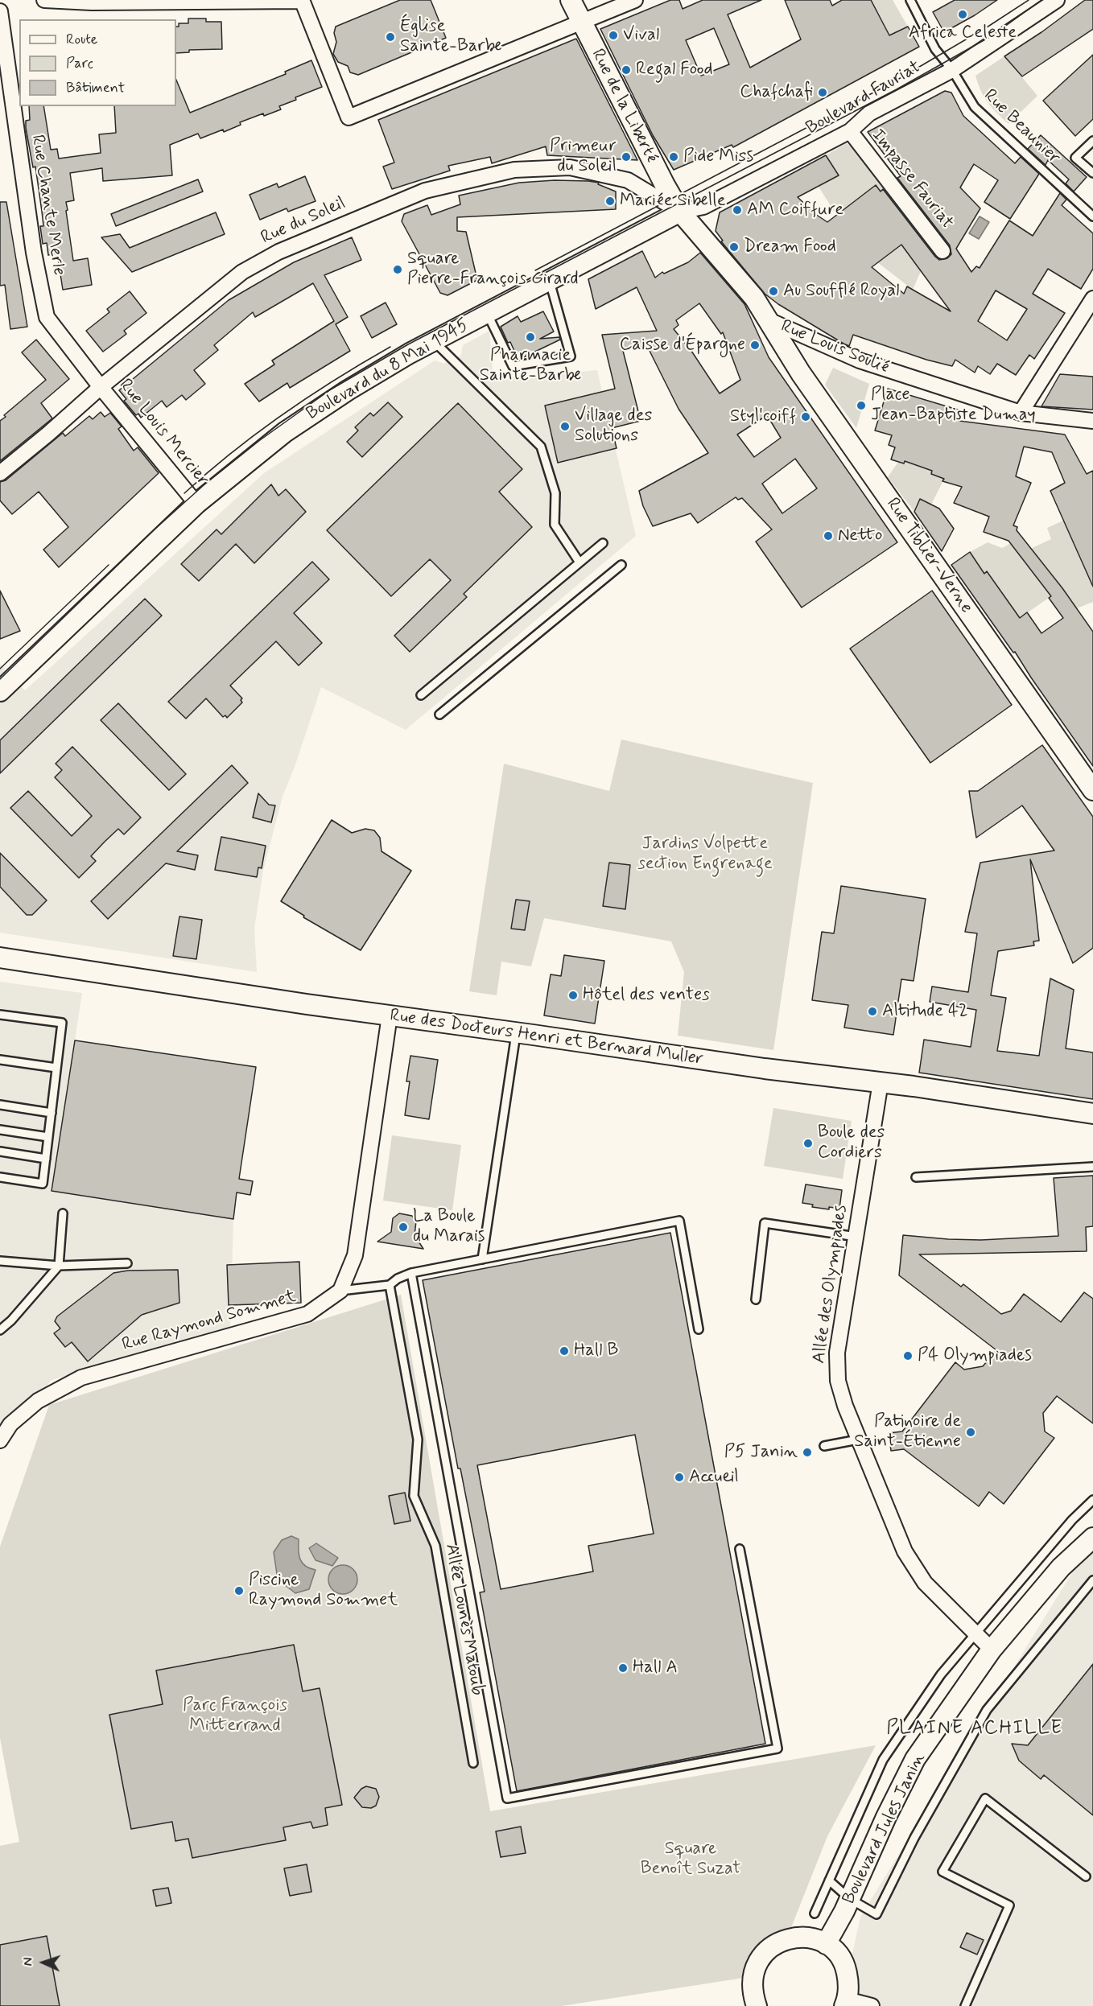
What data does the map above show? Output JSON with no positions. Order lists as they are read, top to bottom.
{
  "streets": {
    "main road": [
      "Rue de la Liberté",
      "Rue Louis Soulié",
      "Boulevard du 8 Mai 1945",
      "Rue Tiblier-Verne",
      "Rue des Docteurs Henri et Bernard Muller",
      "Boulevard Jules Janin"
    ],
    "street": [
      "Boulevard Fauriat",
      "Impasse Fauriat",
      "Rue Chante Merle",
      "Rue du Soleil",
      "Rue Louis Mercier",
      "Allée des Olympiades",
      "Rue Raymond Sommet"
    ],
    "lane": ["Rue Beaunier", "Allée Lounès Matoub"]
  },
  "crossings": [
    ["Boulevard Fauriat", "Rue de la Liberté"],
    ["Boulevard Fauriat", "Rue Beaunier"],
    ["Boulevard Fauriat", "Impasse Fauriat"],
    ["Boulevard Fauriat", "Rue du Soleil"],
    ["Boulevard Fauriat", "Rue Louis Soulié"],
    ["Boulevard Fauriat", "Boulevard du 8 Mai 1945"],
    ["Rue de la Liberté", "Rue du Soleil"],
    ["Rue de la Liberté", "Rue Louis Soulié"],
    ["Rue de la Liberté", "Boulevard du 8 Mai 1945"],
    ["Rue Chante Merle", "Rue du Soleil"],
    ["Rue Chante Merle", "Rue Louis Mercier"],
    ["Rue du Soleil", "Rue Louis Soulié"],
    ["Rue du Soleil", "Boulevard du 8 Mai 1945"],
    ["Rue du Soleil", "Rue Louis Mercier"],
    ["Rue Louis Soulié", "Boulevard du 8 Mai 1945"],
    ["Rue Louis Soulié", "Rue Tiblier-Verne"],
    ["Boulevard du 8 Mai 1945", "Rue Louis Mercier"],
    ["Rue des Docteurs Henri et Bernard Muller", "Allée des Olympiades"],
    ["Allée des Olympiades", "Boulevard Jules Janin"]
  ],
  "districts": ["PLAINE ACHILLE"],
  "parks": ["Jardins Volpette section Engrenage", "Parc François Mitterrand", "Square Benoît Suzat"],
  "places": [
    "Africa Celeste",
    "Vival",
    "Église Sainte-Barbe",
    "Regal Food",
    "Chafchafi",
    "Primeur du Soleil",
    "Pide Miss",
    "Mariée Sibelle",
    "AM Coiffure",
    "Dream Food",
    "Square Pierre-François Girard",
    "Au Soufflé Royal",
    "Pharmacie Sainte-Barbe",
    "Caisse d'Épargne",
    "Place Jean-Baptiste Dumay",
    "Styl'coiff",
    "Village des Solutions",
    "Netto",
    "Hôtel des ventes",
    "Altitude 42",
    "Boule des Cordiers",
    "La Boule du Marais",
    "Hall B",
    "P4 Olympiades",
    "Patinoire de Saint-Étienne",
    "P5 Janin",
    "Accueil",
    "Piscine Raymond Sommet",
    "Hall A"
  ],
  "legend": ["Route", "Parc", "Bâtiment"],
  "north": "left"
}
